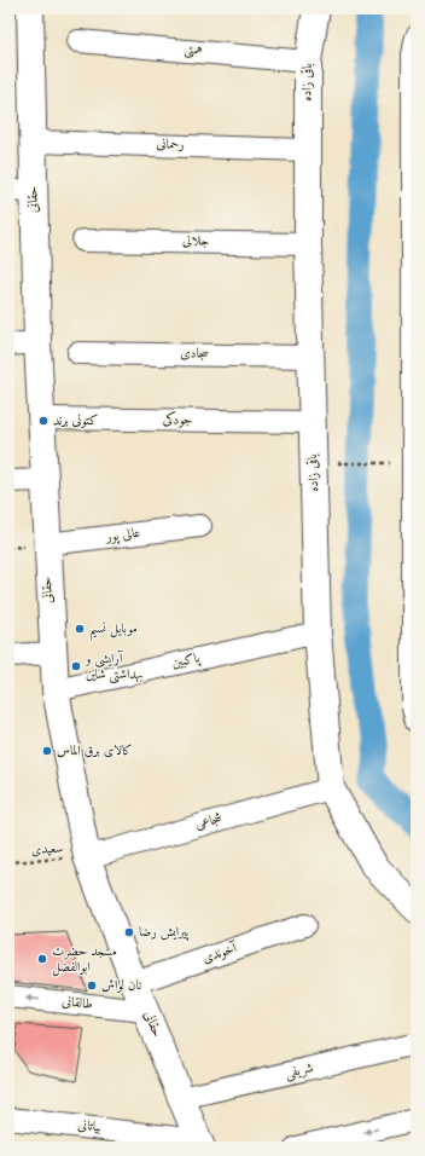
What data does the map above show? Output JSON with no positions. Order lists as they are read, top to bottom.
{
  "streets": {
    "street": [
      "همتی",
      "باقی زاده",
      "رحمانی",
      "حقانی",
      "جلالی",
      "سجادی",
      "جودکی",
      "عالی پور",
      "پاکبین",
      "شجاعی",
      "آخوندی",
      "طالقانی",
      "شریفی",
      "بیاتانی"
    ],
    "path": ["سعیدی"]
  },
  "crossings": [
    ["همتی", "باقی زاده"],
    ["باقی زاده", "رحمانی"],
    ["باقی زاده", "جلالی"],
    ["باقی زاده", "سجادی"],
    ["باقی زاده", "جودکی"],
    ["باقی زاده", "پاکبین"],
    ["باقی زاده", "شجاعی"],
    ["رحمانی", "حقانی"],
    ["حقانی", "جودکی"],
    ["حقانی", "عالی پور"],
    ["حقانی", "پاکبین"],
    ["حقانی", "شجاعی"],
    ["حقانی", "سعیدی"],
    ["حقانی", "آخوندی"],
    ["حقانی", "طالقانی"],
    ["حقانی", "شریفی"],
    ["حقانی", "بیاتانی"],
    ["شجاعی", "سعیدی"]
  ],
  "one_way": ["طالقانی"],
  "places": [
    "کتونی برند",
    "موبایل نسیم",
    "آرایشی و بهداشتی شاین",
    "کالای برق الماس",
    "پیرایش رضا",
    "مسجد حضرت ابوالفضل",
    "نان لواش"
  ]
}
